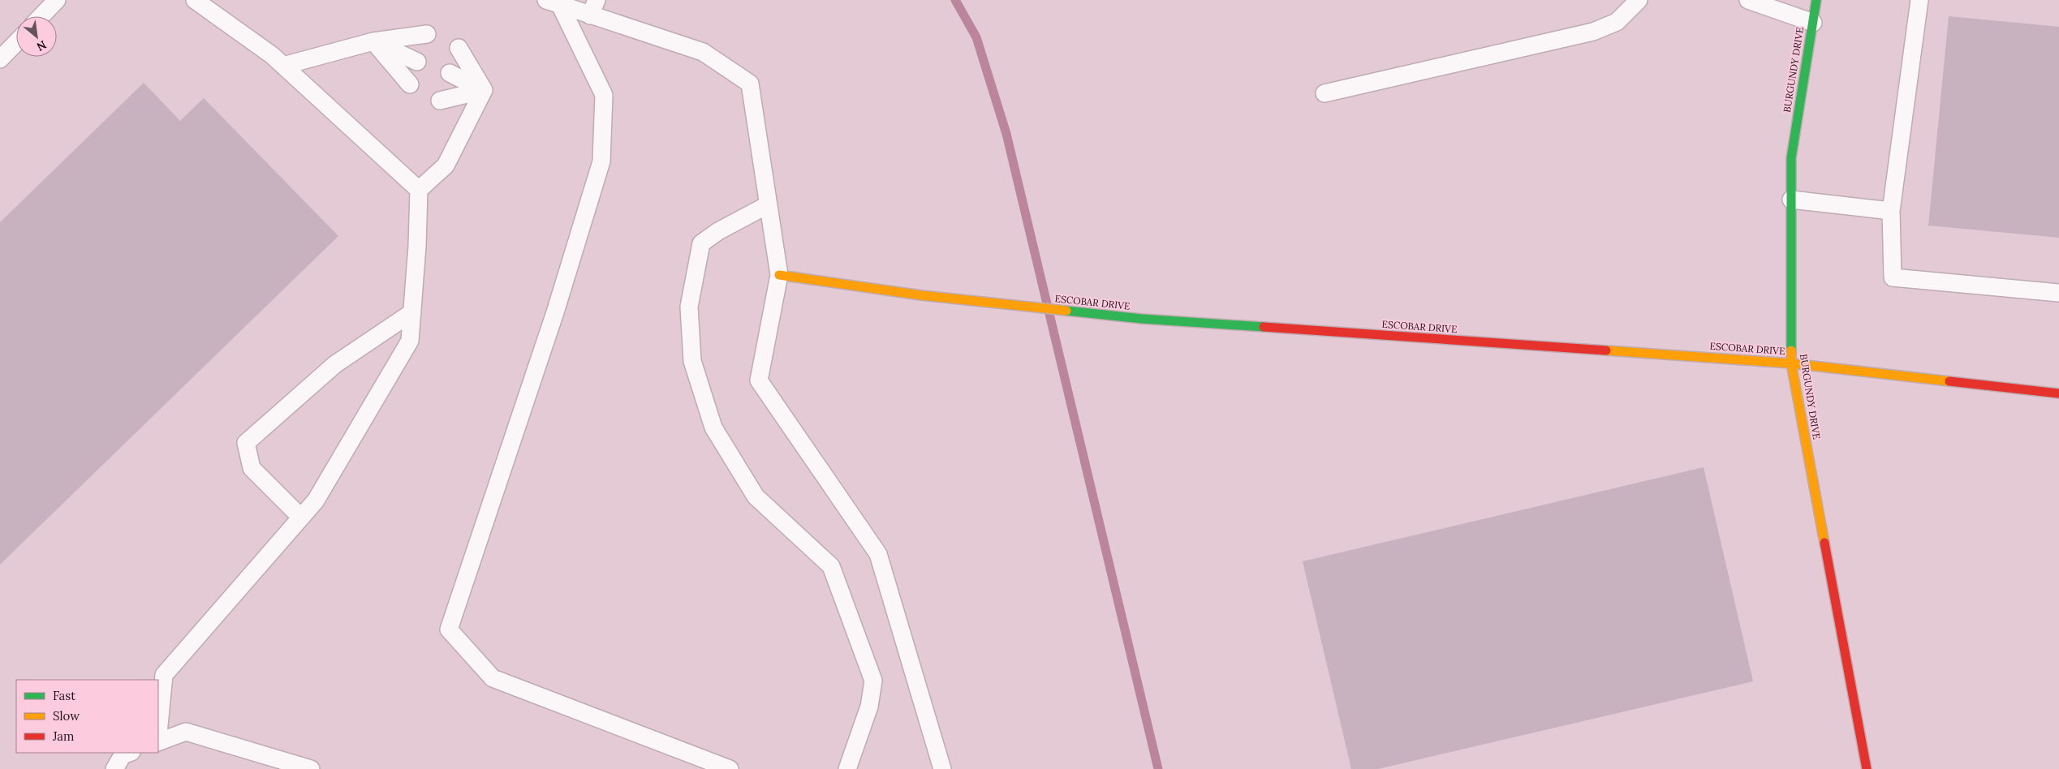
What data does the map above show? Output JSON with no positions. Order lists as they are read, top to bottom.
{
  "streets": {
    "street": ["BURGUNDY DRIVE", "ESCOBAR DRIVE"]
  },
  "crossings": [
    ["BURGUNDY DRIVE", "ESCOBAR DRIVE"]
  ],
  "legend": ["Fast", "Slow", "Jam"],
  "north": "bottom right"
}
